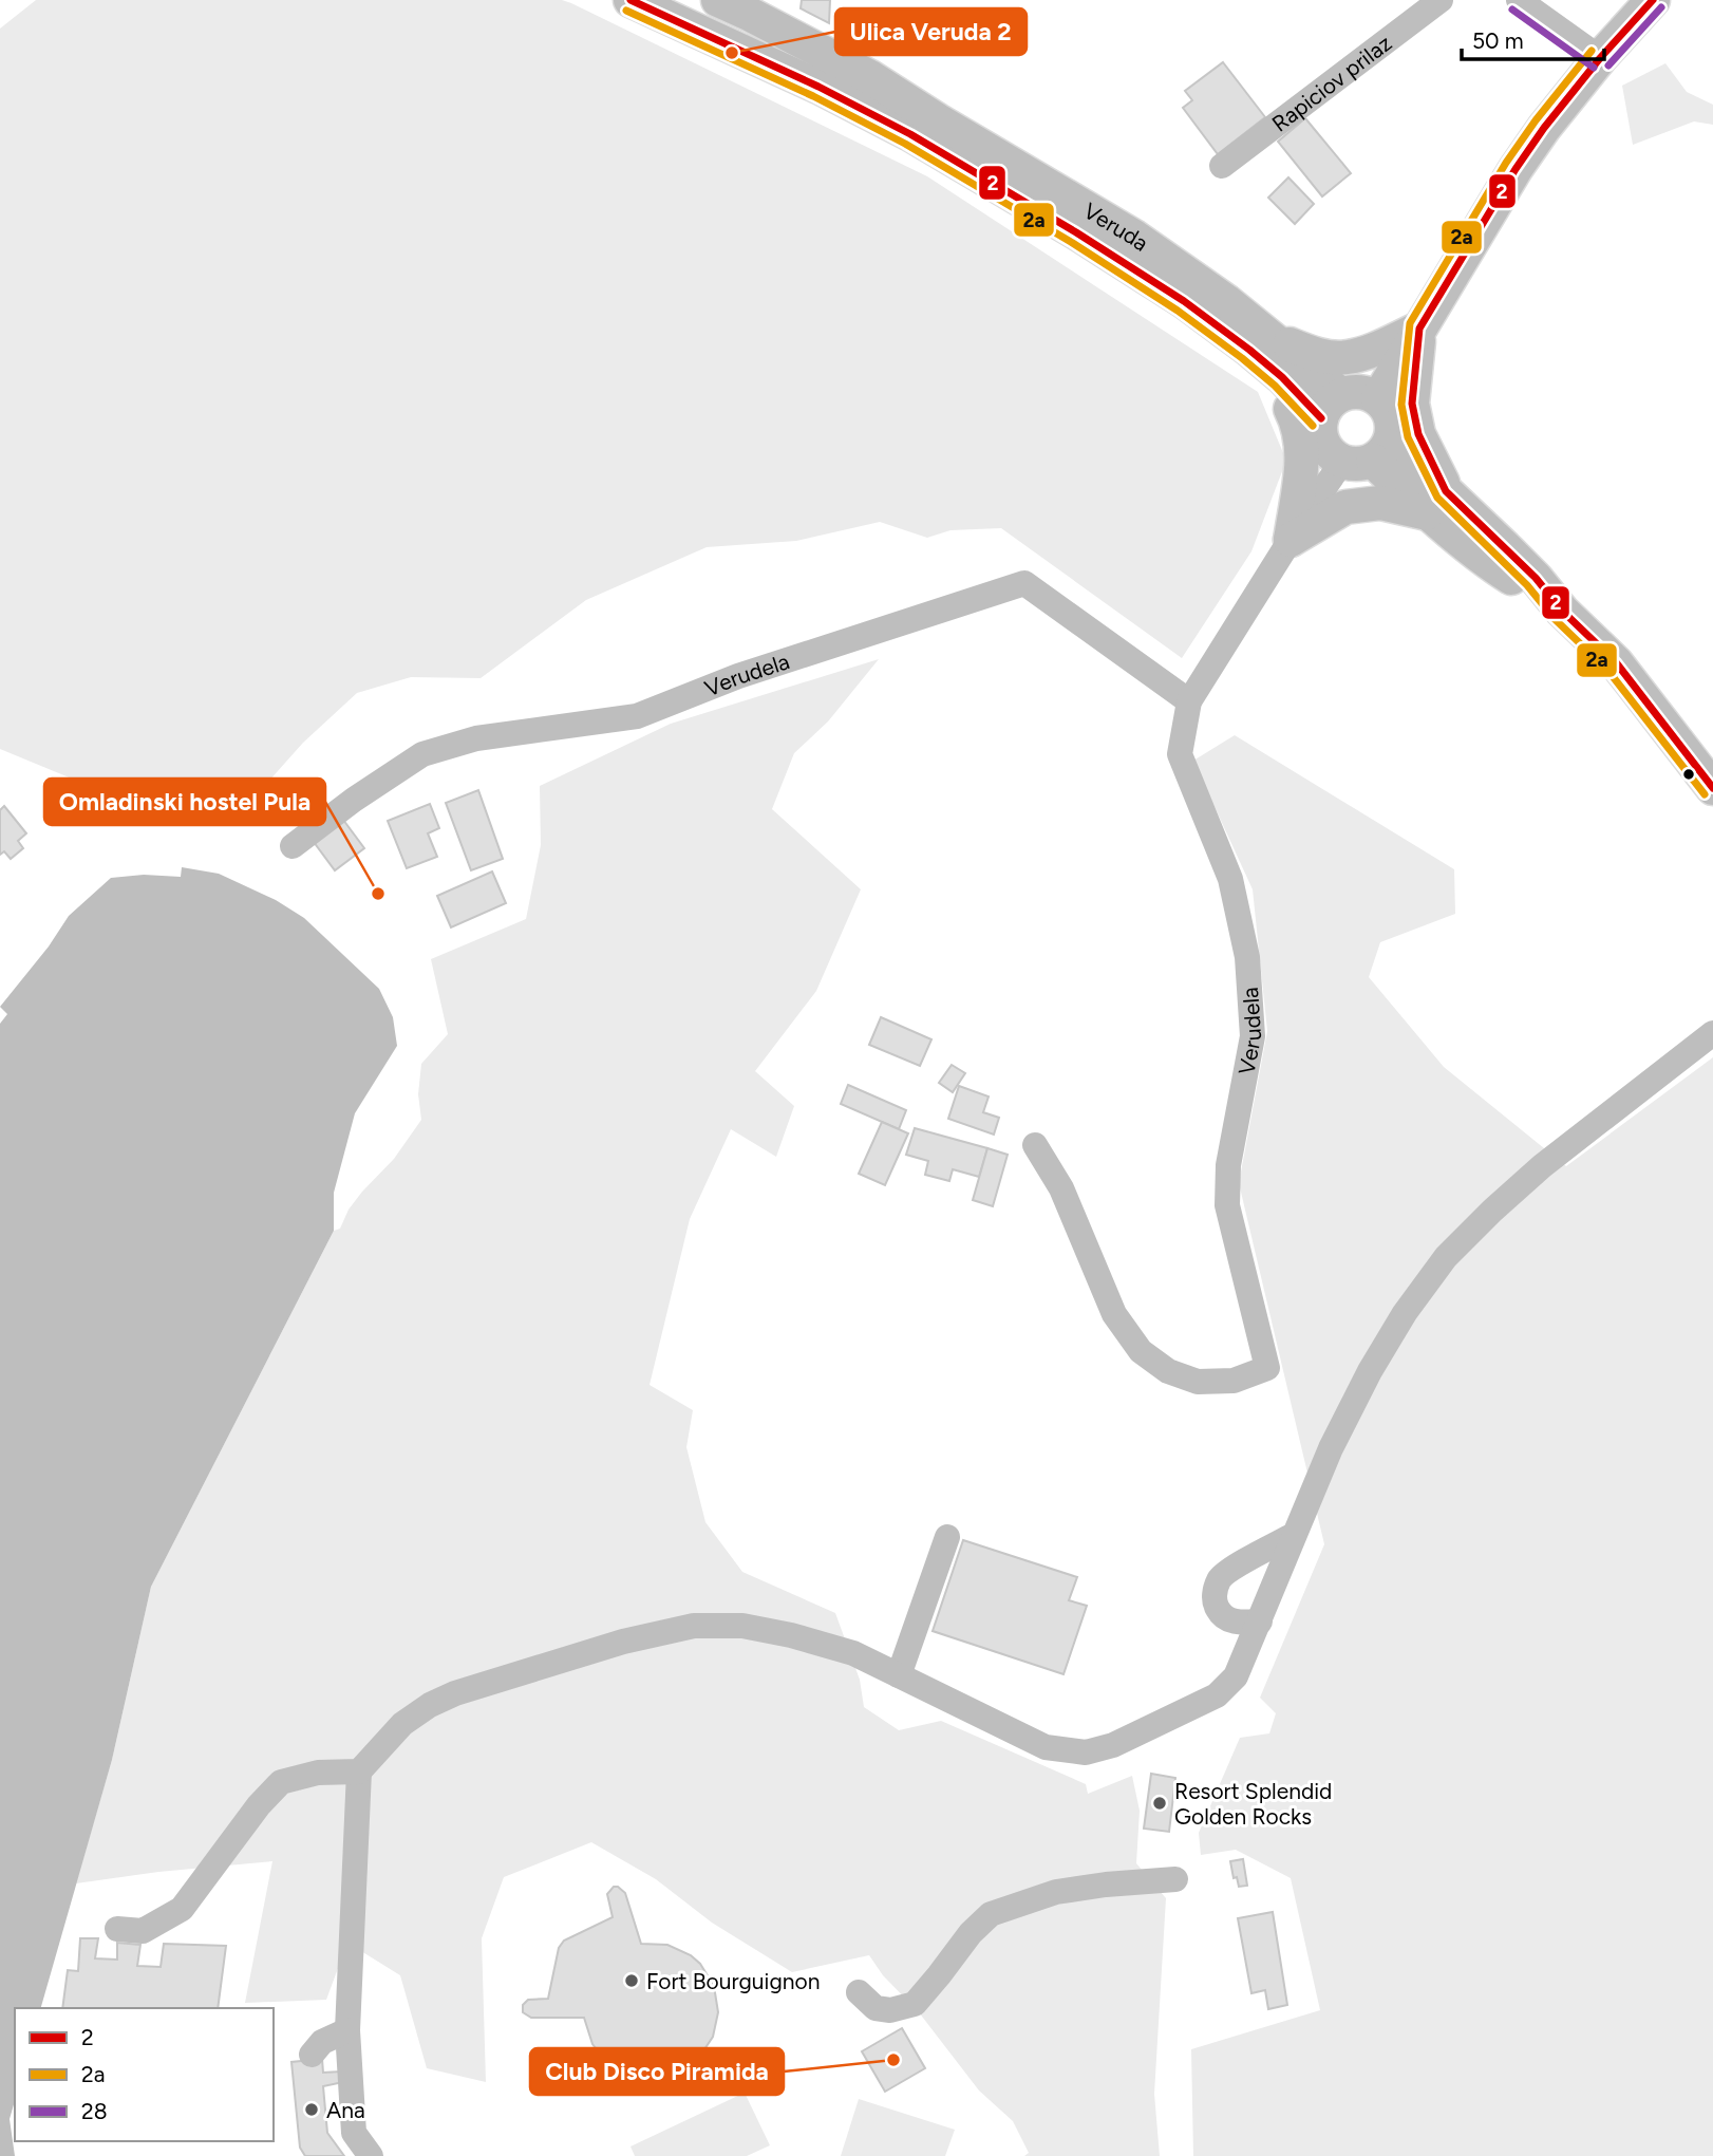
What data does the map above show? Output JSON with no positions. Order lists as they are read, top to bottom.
{
  "streets": {
    "main road": ["Veruda"],
    "street": ["Rapiciov prilaz", "Verudela"]
  },
  "crossings": [
    ["Veruda", "Verudela"]
  ],
  "places": [
    "Ulica Veruda 2",
    "Omladinski hostel Pula",
    "Resort Splendid Golden Rocks",
    "Fort Bourguignon",
    "Club Disco Piramida",
    "Ana"
  ],
  "lines": ["transit line 2", "transit line 28", "transit line 2a"],
  "legend": ["2", "2a", "28"],
  "scale_bar": "50 m"
}
